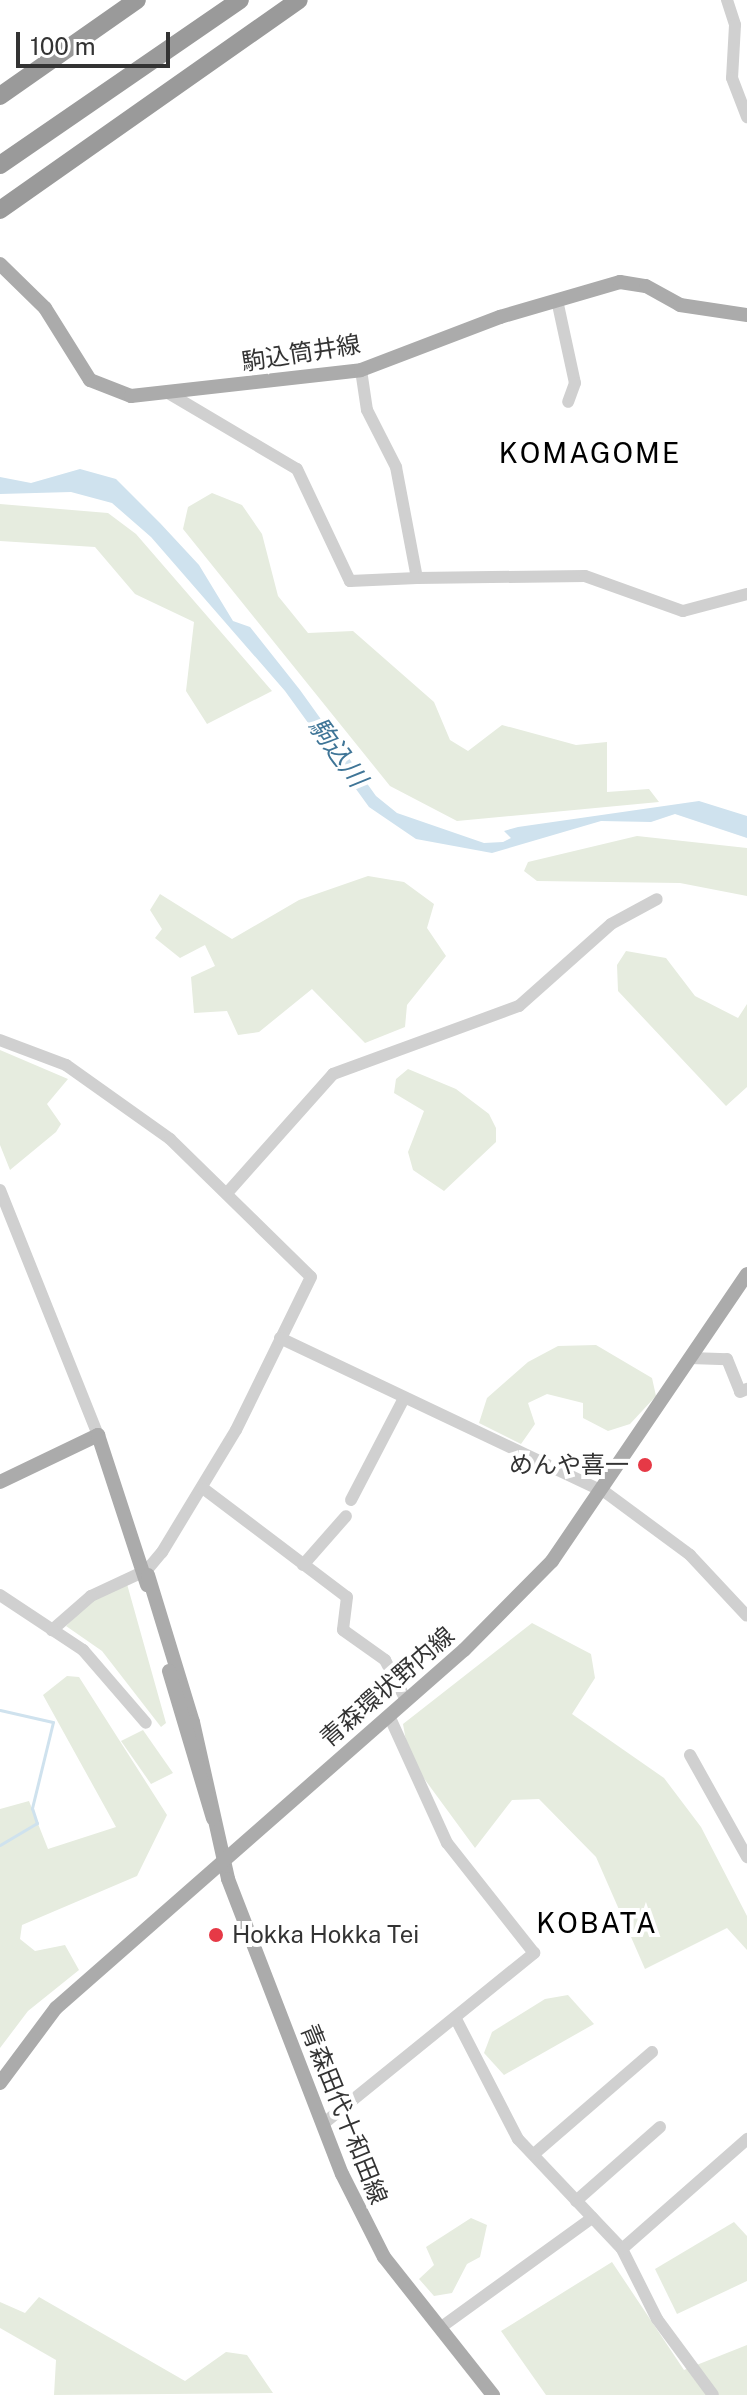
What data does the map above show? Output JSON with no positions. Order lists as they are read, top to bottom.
{
  "streets": {
    "main road": ["駒込筒井線", "青森環状野内線", "青森田代十和田線"]
  },
  "crossings": [
    ["青森環状野内線", "青森田代十和田線"]
  ],
  "districts": ["KOMAGOME", "KOBATA"],
  "water": ["駒込川"],
  "places": ["めんや喜一", "Hokka Hokka Tei"],
  "scale_bar": "100 m"
}
